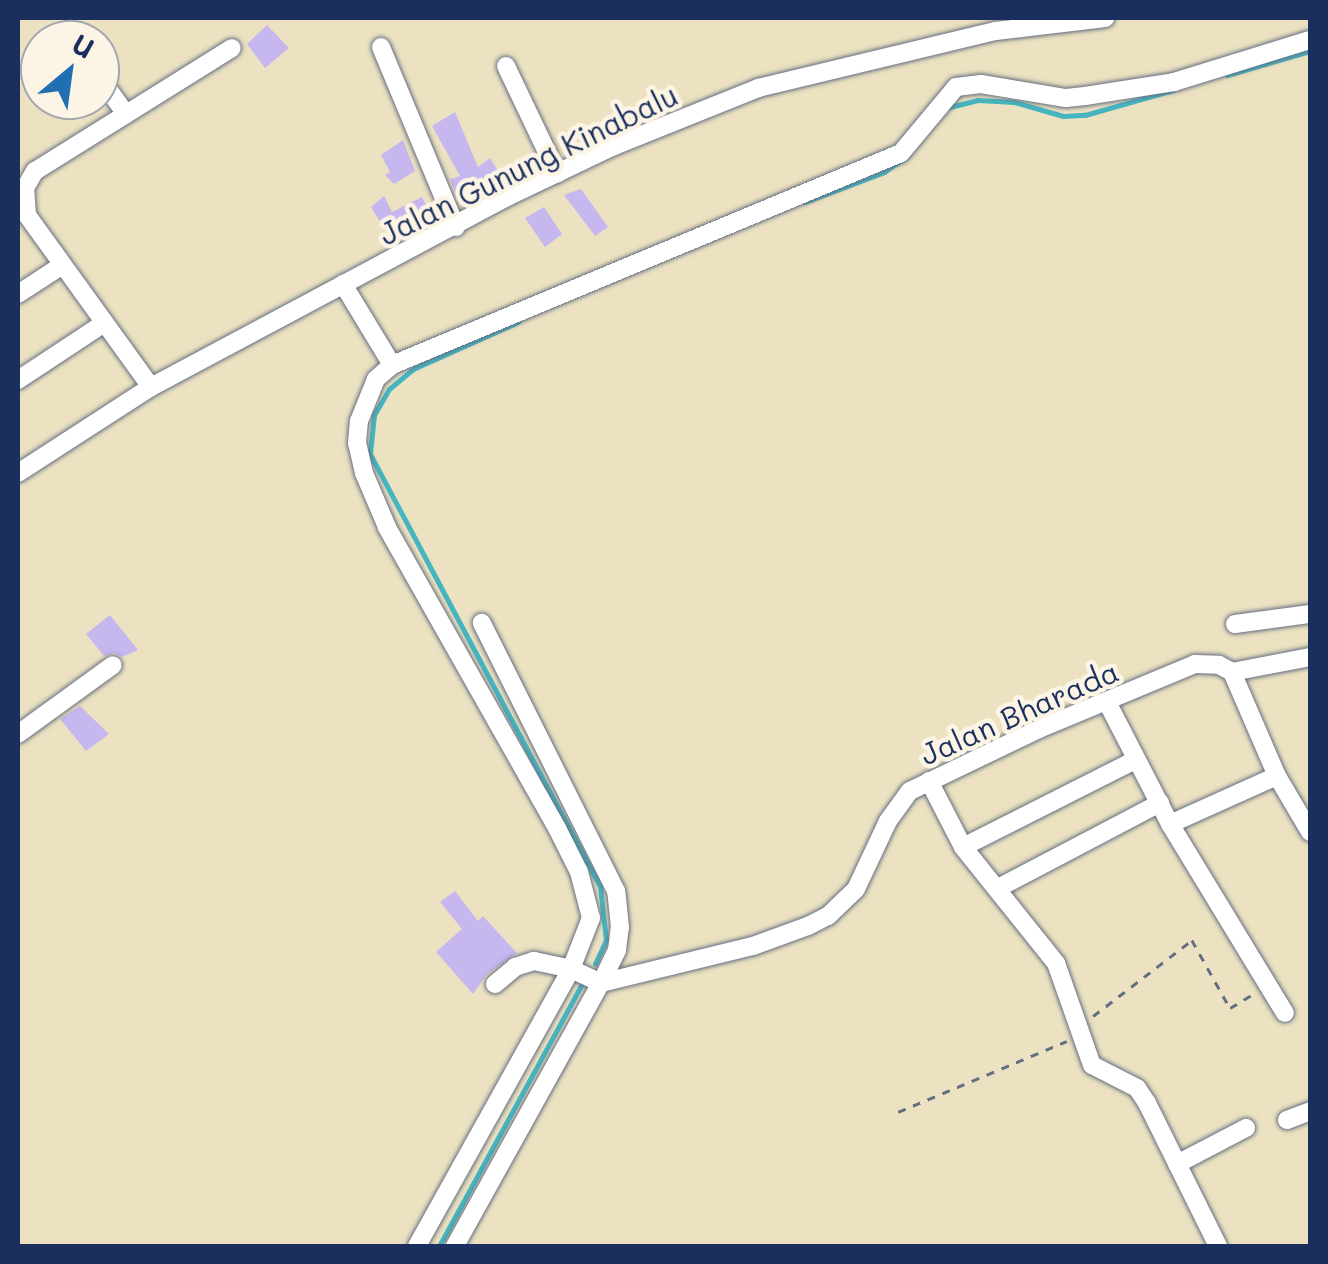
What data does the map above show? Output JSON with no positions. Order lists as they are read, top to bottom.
{
  "streets": {
    "street": ["Jalan Gunung Kinabalu", "Jalan Bharada"]
  },
  "north": "top right"
}
